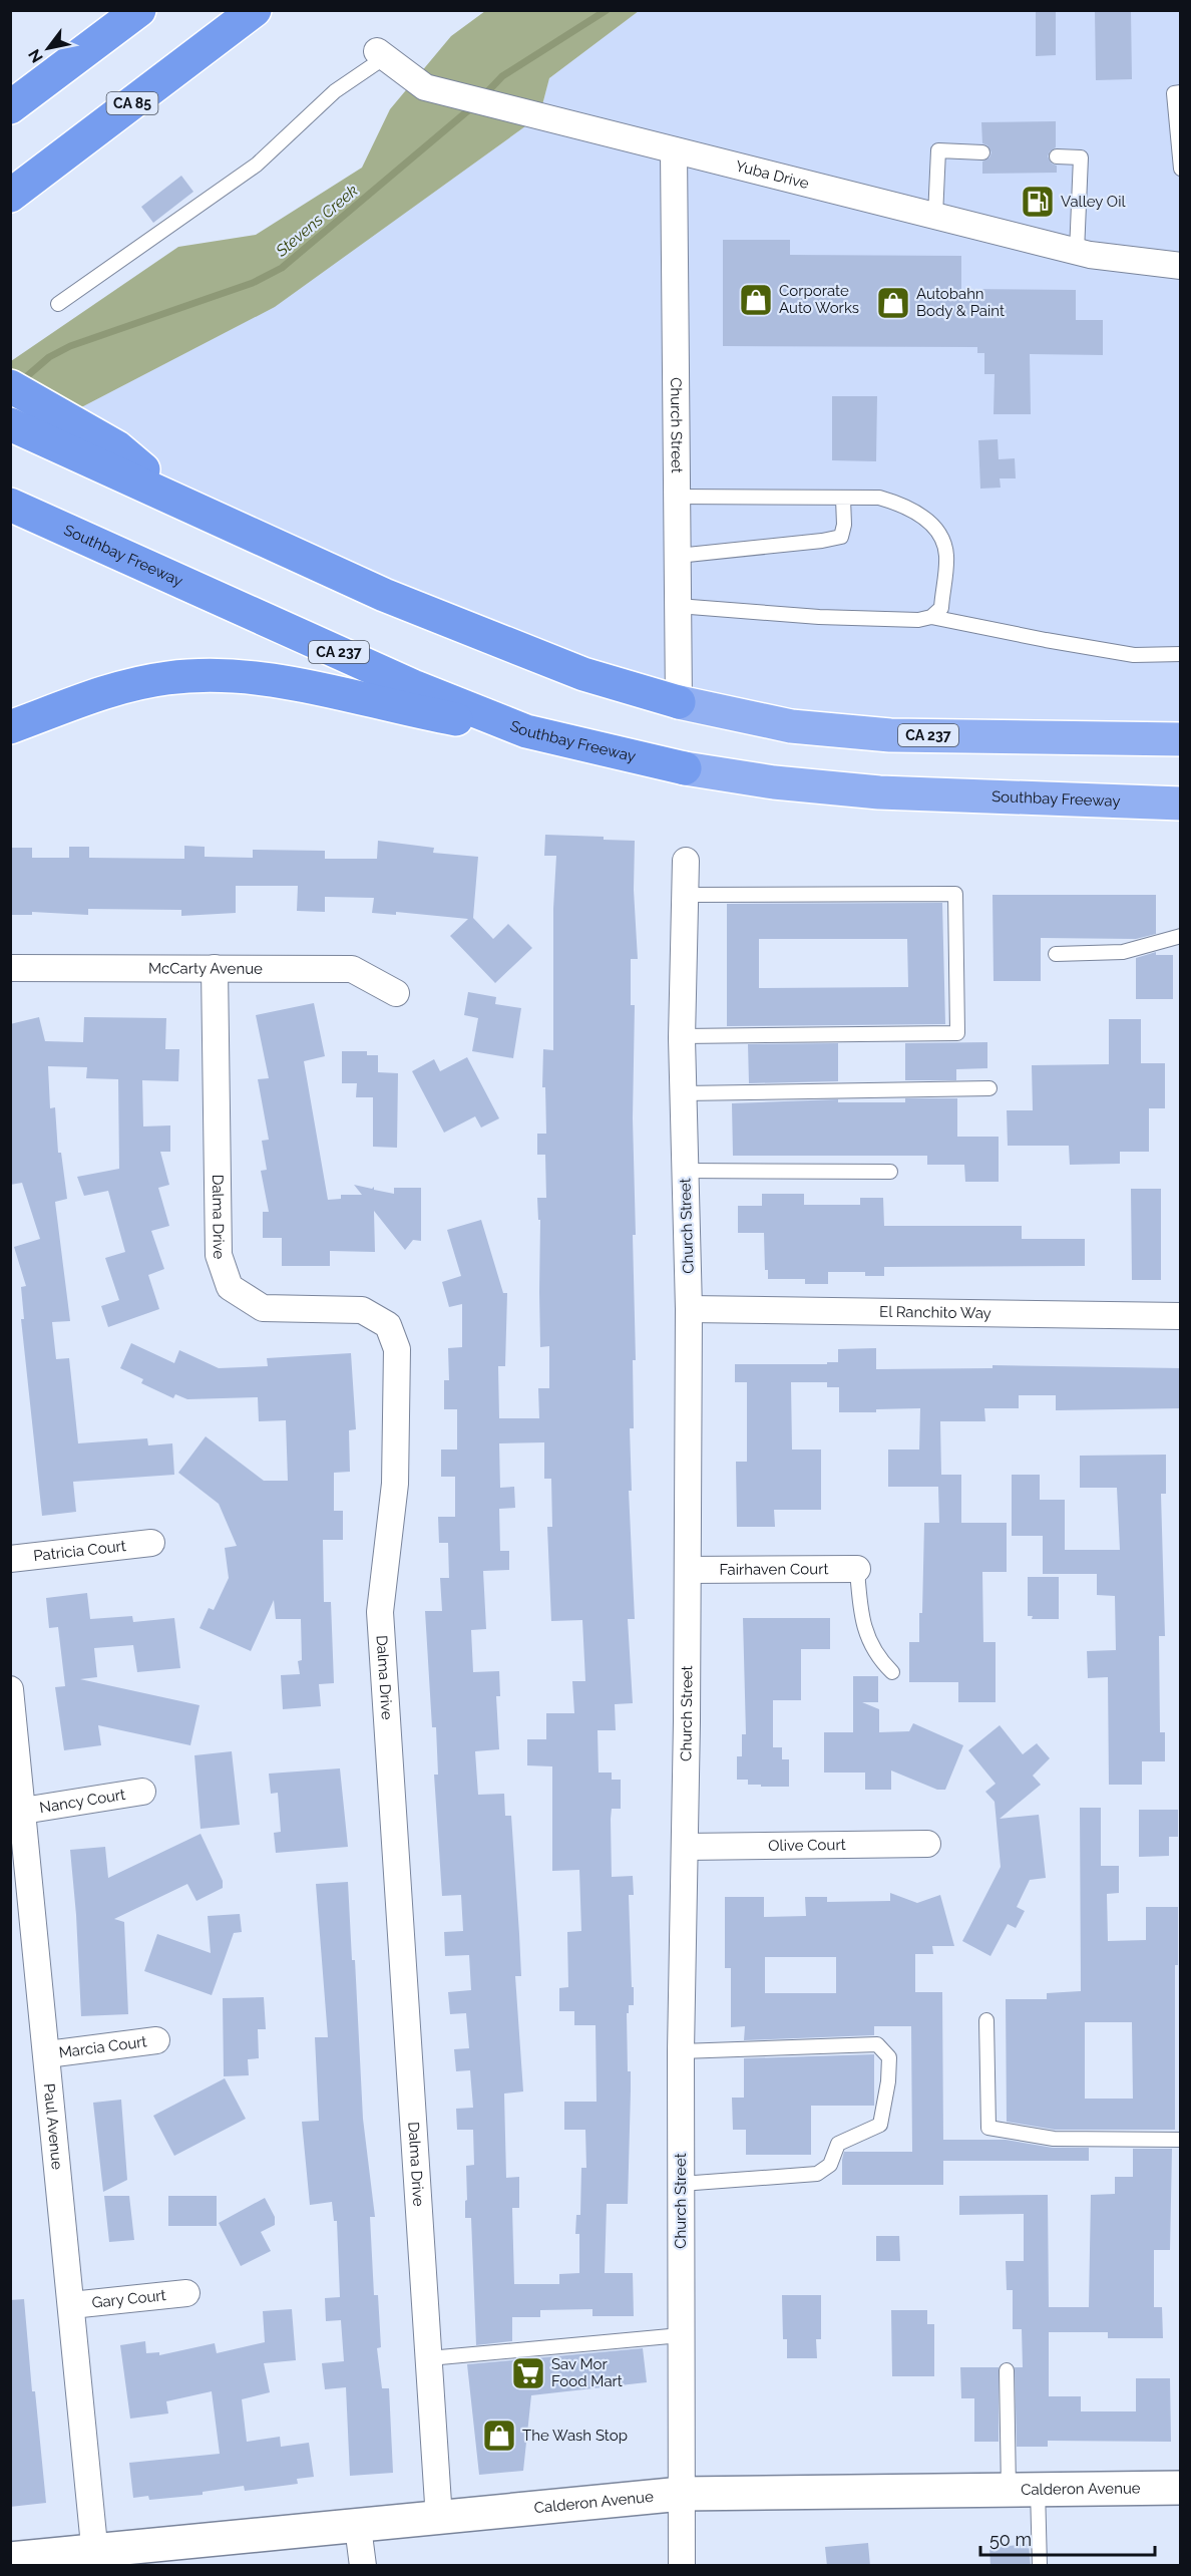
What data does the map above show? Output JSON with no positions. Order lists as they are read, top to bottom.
{
  "streets": {
    "highway": ["CA 85", "Southbay Freeway", "CA 237"],
    "street": [
      "Yuba Drive",
      "Church Street",
      "McCarty Avenue",
      "Dalma Drive",
      "El Ranchito Way",
      "Patricia Court",
      "Fairhaven Court",
      "Nancy Court",
      "Olive Court",
      "Marcia Court",
      "Paul Avenue",
      "Gary Court",
      "Calderon Avenue"
    ]
  },
  "crossings": [
    ["Yuba Drive", "Church Street"],
    ["Church Street", "CA 237"],
    ["Church Street", "El Ranchito Way"],
    ["Church Street", "Fairhaven Court"],
    ["Church Street", "Olive Court"],
    ["Church Street", "Calderon Avenue"],
    ["McCarty Avenue", "Dalma Drive"],
    ["Dalma Drive", "Calderon Avenue"],
    ["Nancy Court", "Paul Avenue"],
    ["Marcia Court", "Paul Avenue"],
    ["Paul Avenue", "Gary Court"],
    ["Paul Avenue", "Calderon Avenue"]
  ],
  "water": ["Stevens Creek"],
  "places": {
    "fuel station": ["Valley Oil"],
    "shop": ["Corporate Auto Works", "Autobahn Body & Paint", "The Wash Stop"],
    "supermarket": ["Sav Mor Food Mart"]
  },
  "scale_bar": "50 m",
  "north": "bottom left"
}
